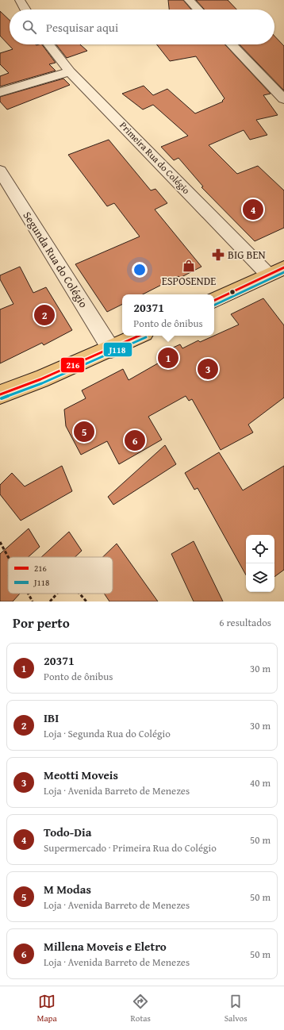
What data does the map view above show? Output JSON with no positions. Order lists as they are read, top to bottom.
{
  "streets": {
    "street": ["Primeira Rua do Colégio", "Segunda Rua do Colégio"]
  },
  "places": {
    "pharmacy": ["BIG BEN"],
    "shop": ["ESPOSENDE"]
  },
  "lines": ["transit line 216", "transit line J118"],
  "legend": ["216", "J118"],
  "page": {
    "search": "Pesquisar aqui",
    "pins": [
      "4",
      "2",
      "1",
      "3",
      "5",
      "6"
    ],
    "popup": ["20371", "Ponto de ônibus"],
    "heading": ["Por perto", "6 resultados"],
    "list": [
      {
        "mark": "1",
        "name": "20371",
        "note": "Ponto de ônibus",
        "value": "30 m"
      },
      {
        "mark": "2",
        "name": "IBI",
        "note": "Loja · Segunda Rua do Colégio",
        "value": "30 m"
      },
      {
        "mark": "3",
        "name": "Meotti Moveis",
        "note": "Loja · Avenida Barreto de Menezes",
        "value": "40 m"
      },
      {
        "mark": "4",
        "name": "Todo-Dia",
        "note": "Supermercado · Primeira Rua do Colégio",
        "value": "50 m"
      },
      {
        "mark": "5",
        "name": "M Modas",
        "note": "Loja · Avenida Barreto de Menezes",
        "value": "50 m"
      },
      {
        "mark": "6",
        "name": "Millena Moveis e Eletro",
        "note": "Loja · Avenida Barreto de Menezes",
        "value": "50 m"
      }
    ],
    "nav": ["Mapa", "Rotas", "Salvos"]
  }
}
